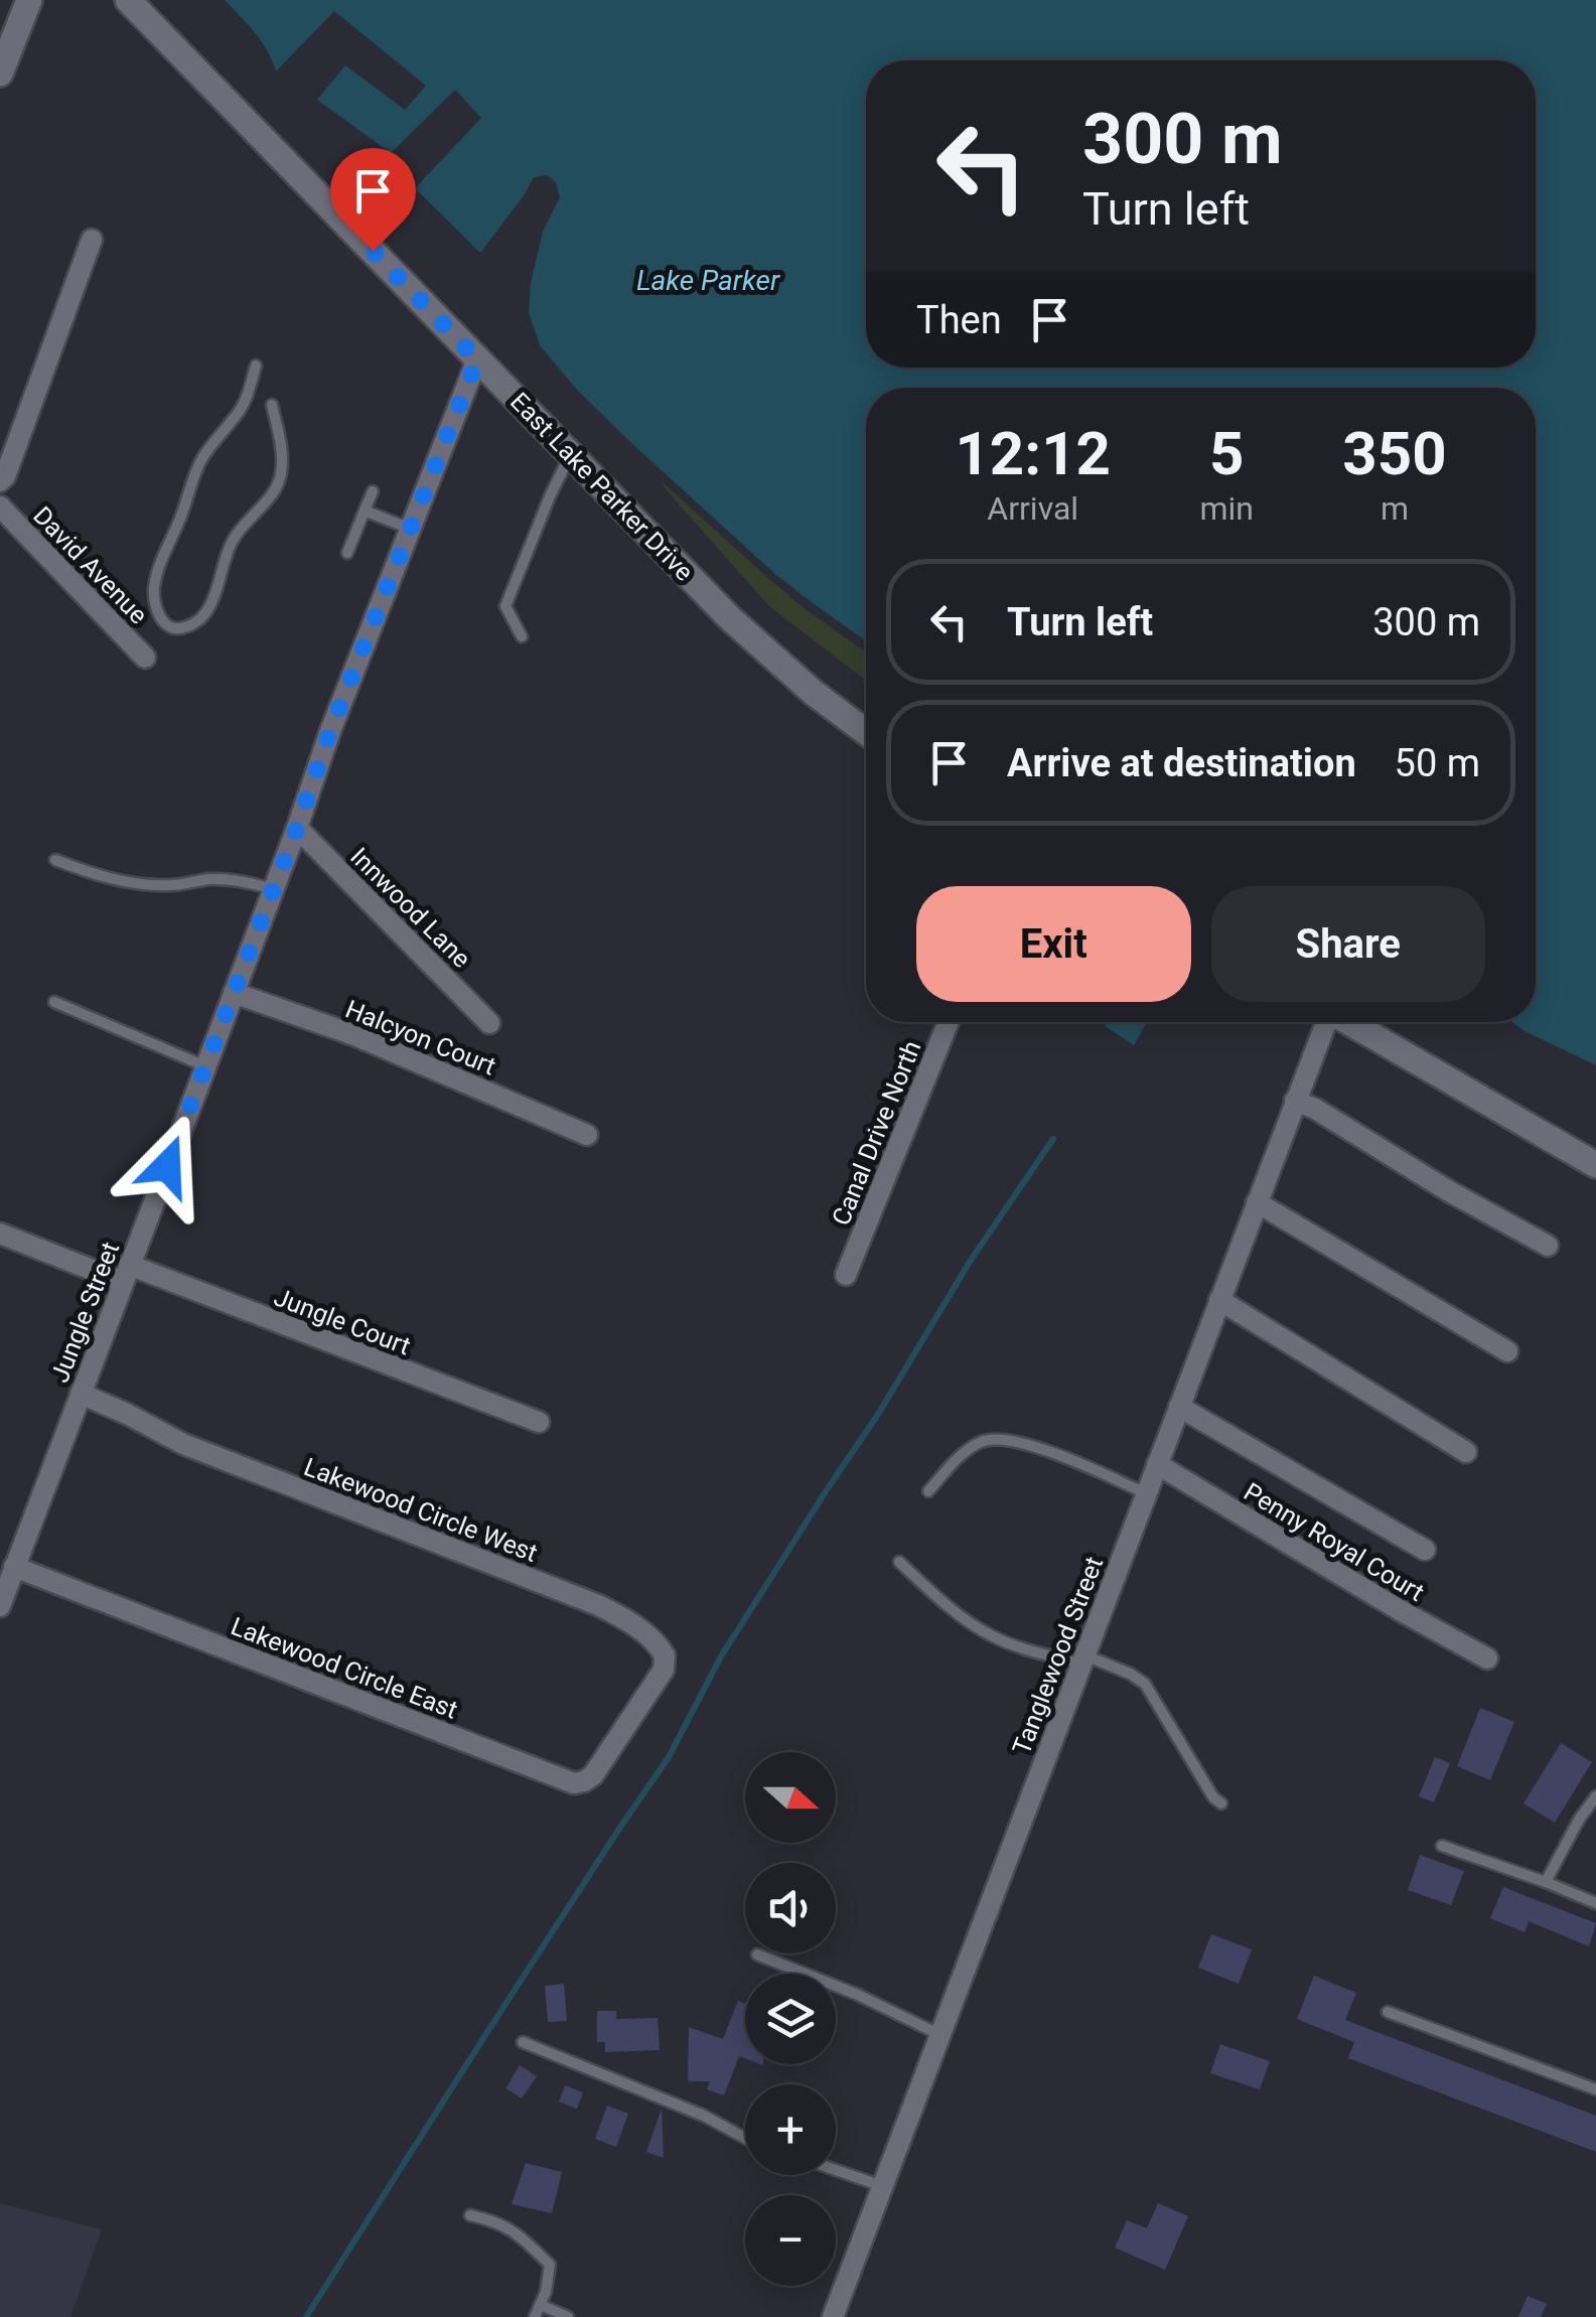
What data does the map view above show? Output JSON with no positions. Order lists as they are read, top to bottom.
{
  "streets": {
    "street": [
      "East Lake Parker Drive",
      "David Avenue",
      "Innwood Lane",
      "Halcyon Court",
      "Canal Drive North",
      "Jungle Street",
      "Jungle Court",
      "Lakewood Circle West",
      "Penny Royal Court",
      "Tanglewood Street",
      "Lakewood Circle East"
    ]
  },
  "crossings": [
    ["East Lake Parker Drive", "Jungle Street"],
    ["Innwood Lane", "Jungle Street"],
    ["Halcyon Court", "Jungle Street"],
    ["Jungle Street", "Jungle Court"],
    ["Jungle Street", "Lakewood Circle West"],
    ["Jungle Street", "Lakewood Circle East"],
    ["Lakewood Circle West", "Lakewood Circle East"],
    ["Penny Royal Court", "Tanglewood Street"]
  ],
  "water": ["Lake Parker"],
  "north": "right",
  "page": {
    "turn": ["300 m", "Turn left"],
    "then": "Then",
    "eta": [
      "12:12",
      "Arrival",
      "5",
      "min",
      "350",
      "m"
    ],
    "list": [
      {
        "name": "Turn left",
        "value": "300 m"
      },
      {
        "name": "Arrive at destination",
        "value": "50 m"
      }
    ],
    "buttons": ["Exit", "Share"],
    "map_buttons": ["+", "−"]
  }
}
